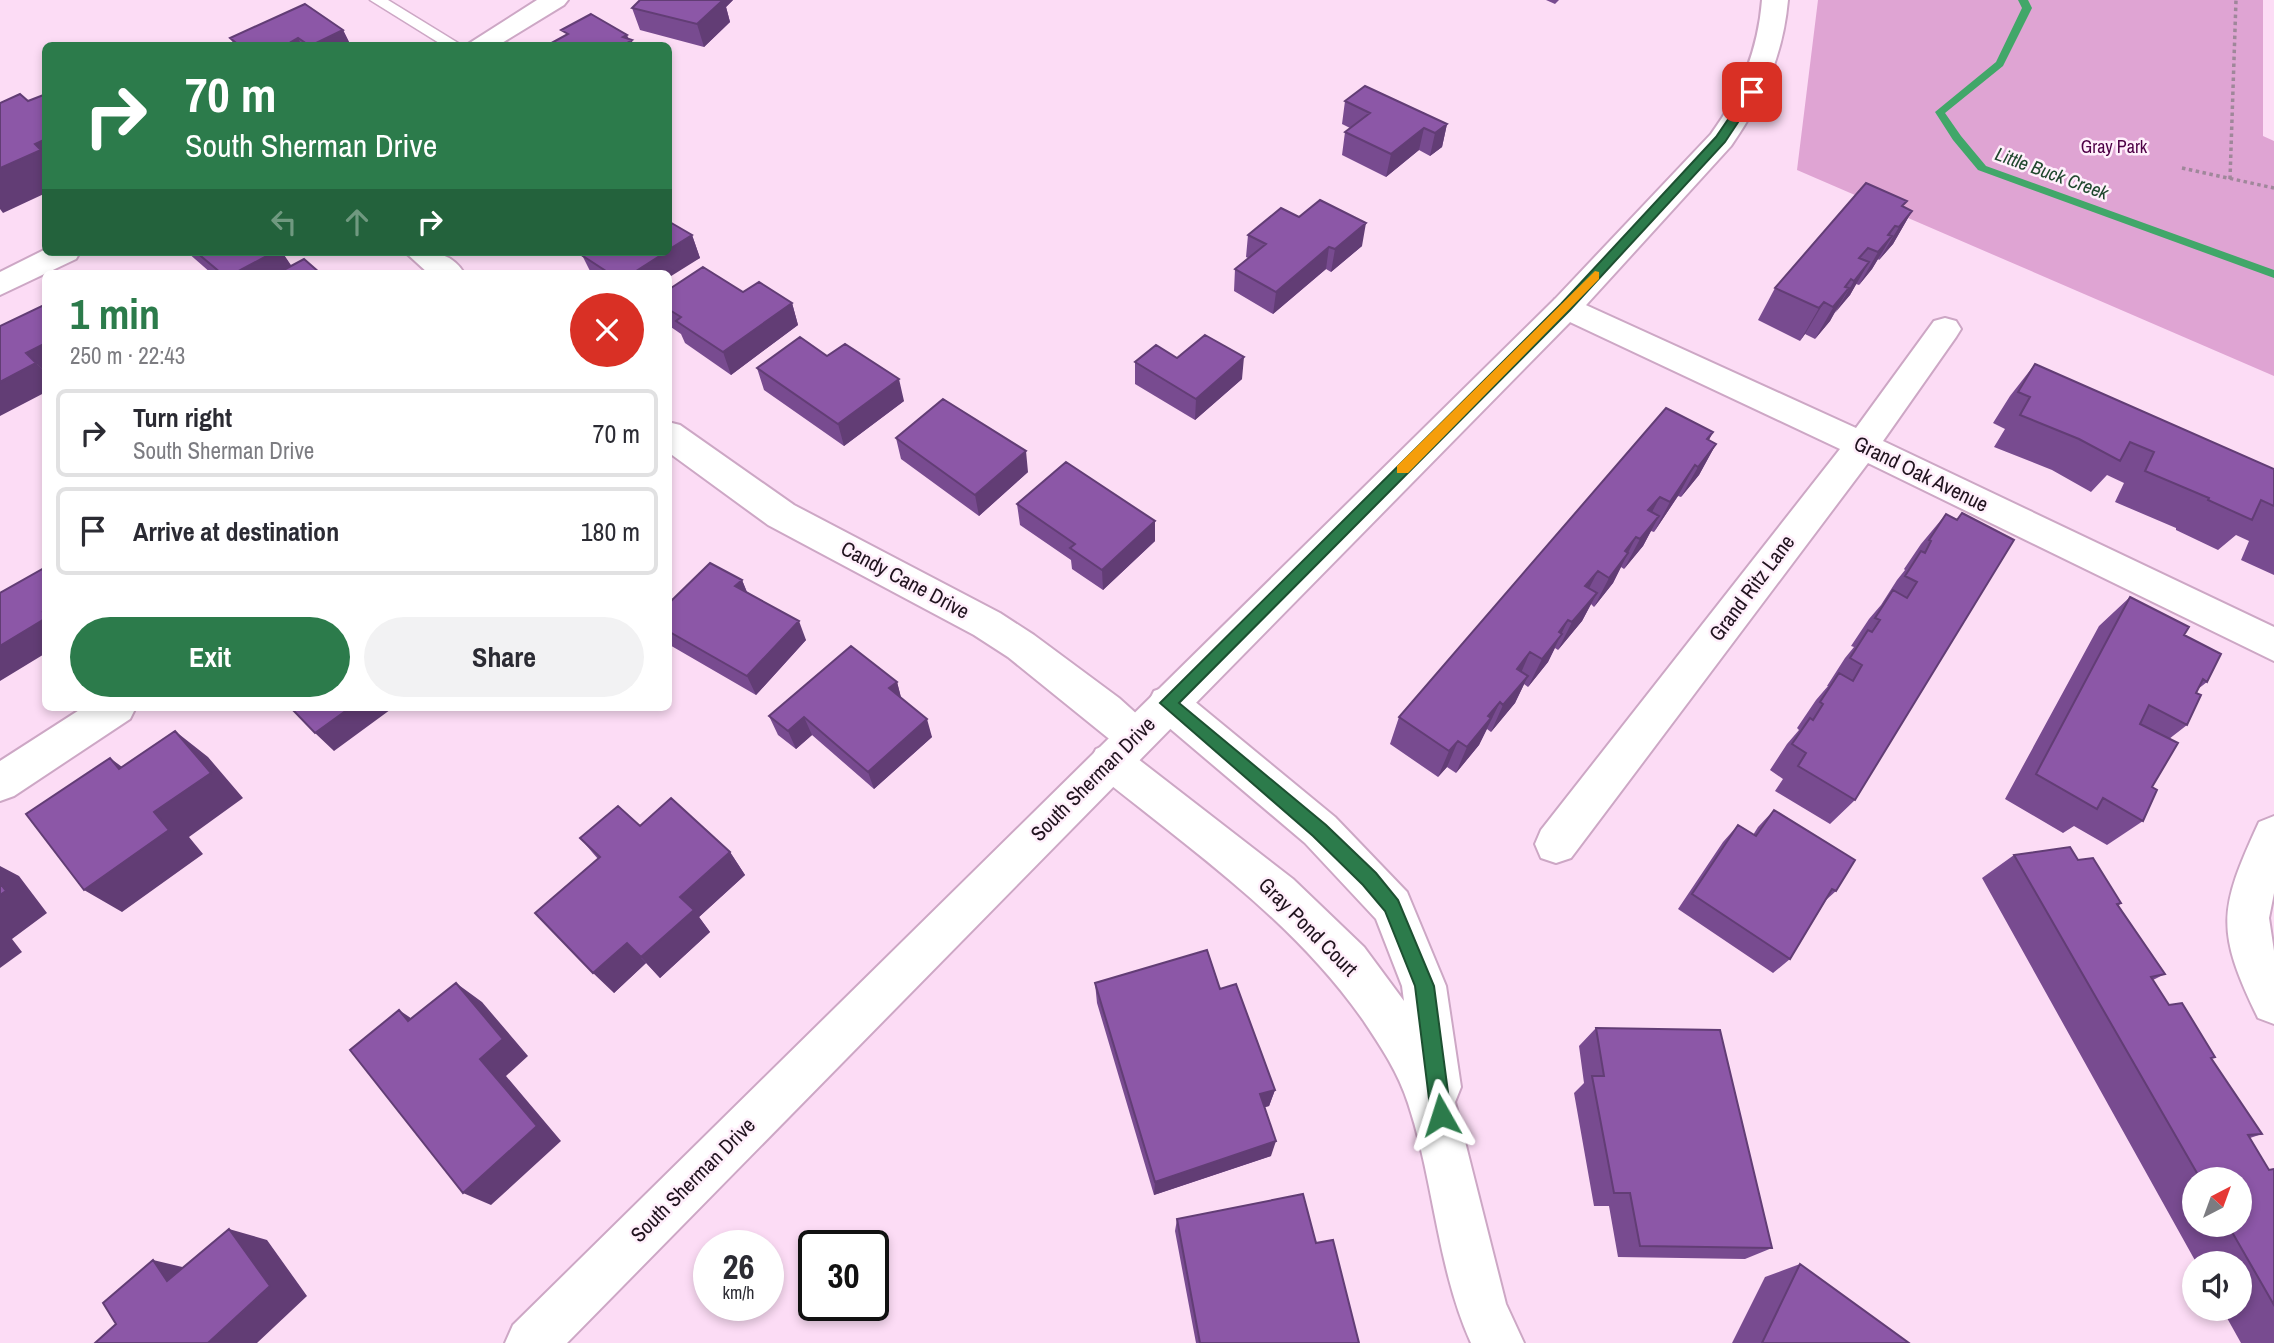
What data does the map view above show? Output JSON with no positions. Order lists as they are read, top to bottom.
{
  "streets": {
    "street": [
      "Grand Oak Avenue",
      "Candy Cane Drive",
      "Grand Ritz Lane",
      "South Sherman Drive",
      "Gray Pond Court"
    ]
  },
  "crossings": [
    ["Grand Oak Avenue", "Grand Ritz Lane"],
    ["Grand Oak Avenue", "South Sherman Drive"],
    ["Candy Cane Drive", "South Sherman Drive"],
    ["Candy Cane Drive", "Gray Pond Court"],
    ["South Sherman Drive", "Gray Pond Court"]
  ],
  "water": ["Little Buck Creek"],
  "parks": ["Gray Park"],
  "north": "top right",
  "page": {
    "turn": ["70 m", "South Sherman Drive"],
    "heading": ["1 min", "250 m · 22:43"],
    "list": [
      {
        "name": "Turn right",
        "note": "South Sherman Drive",
        "value": "70 m"
      },
      {
        "name": "Arrive at destination",
        "value": "180 m"
      }
    ],
    "buttons": ["Exit", "Share"],
    "speed": "26 km/h",
    "limit": "30"
  }
}
